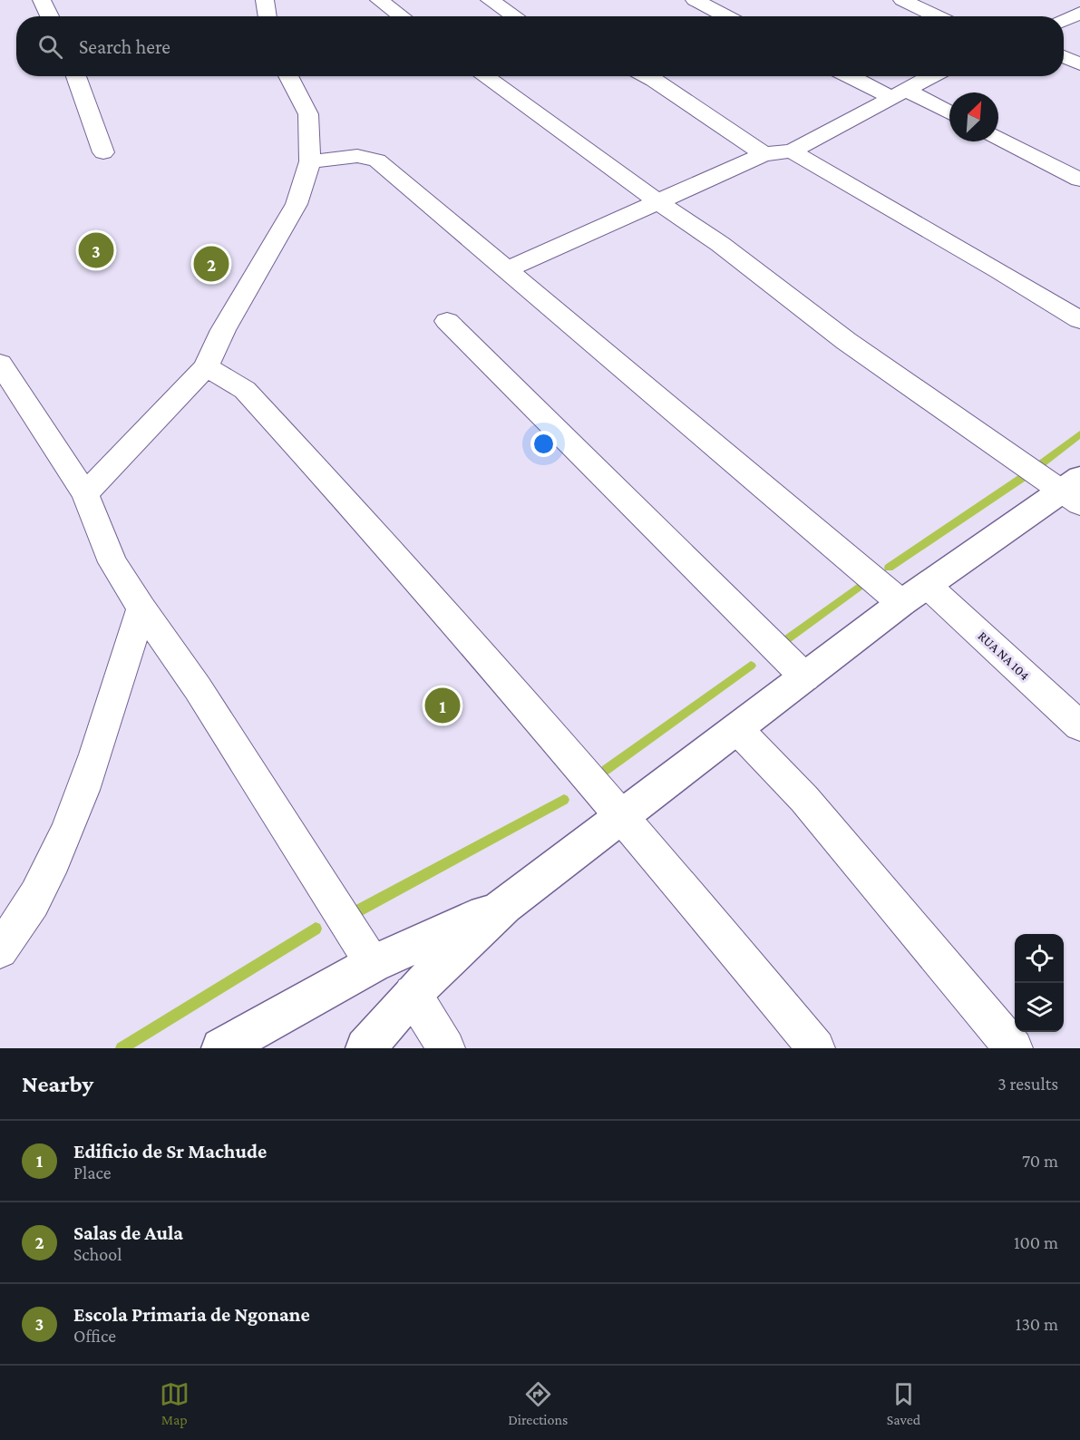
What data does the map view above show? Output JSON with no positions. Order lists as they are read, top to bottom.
{
  "streets": {
    "street": ["RUA NA 104"]
  },
  "north": "top right",
  "page": {
    "search": "Search here",
    "pins": ["3", "2", "1"],
    "heading": ["Nearby", "3 results"],
    "list": [
      {
        "mark": "1",
        "name": "Edificio de Sr Machude",
        "note": "Place",
        "value": "70 m"
      },
      {
        "mark": "2",
        "name": "Salas de Aula",
        "note": "School",
        "value": "100 m"
      },
      {
        "mark": "3",
        "name": "Escola Primaria de Ngonane",
        "note": "Office",
        "value": "130 m"
      }
    ],
    "nav": ["Map", "Directions", "Saved"]
  }
}
